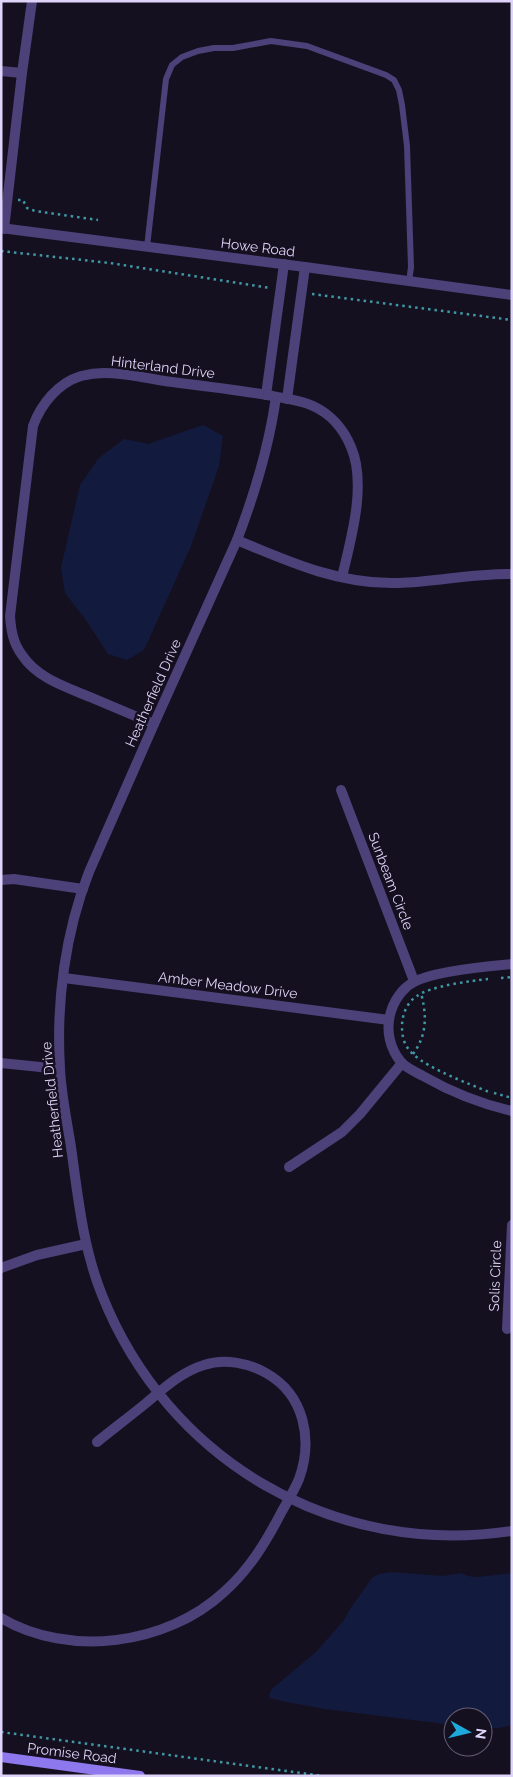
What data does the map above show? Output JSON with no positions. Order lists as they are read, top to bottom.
{
  "streets": {
    "main road": ["Promise Road"],
    "street": [
      "Howe Road",
      "Hinterland Drive",
      "Heatherfield Drive",
      "Sunbeam Circle",
      "Amber Meadow Drive",
      "Solis Circle"
    ]
  },
  "crossings": [
    ["Howe Road", "Heatherfield Drive"],
    ["Hinterland Drive", "Heatherfield Drive"],
    ["Heatherfield Drive", "Amber Meadow Drive"]
  ],
  "north": "right"
}
